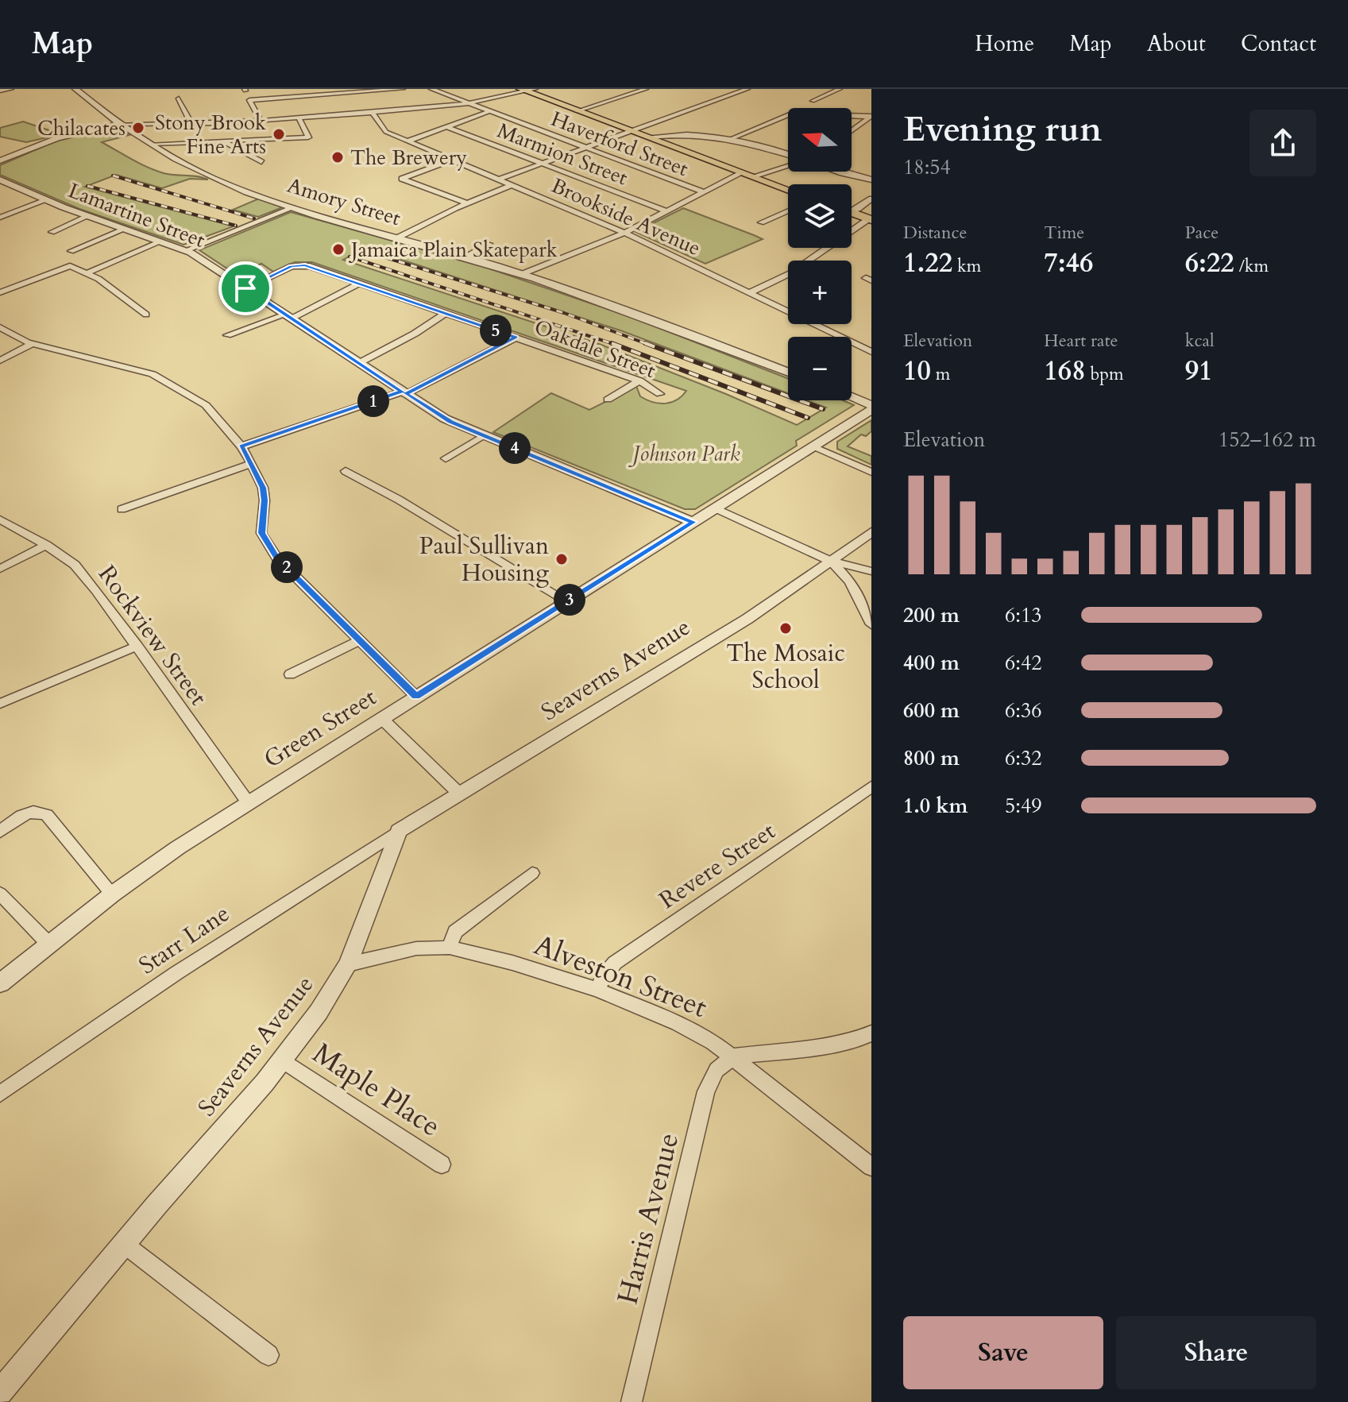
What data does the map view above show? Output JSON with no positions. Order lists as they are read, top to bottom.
{
  "streets": {
    "street": [
      "Haverford Street",
      "Marmion Street",
      "Amory Street",
      "Lamartine Street",
      "Brookside Avenue",
      "Oakdale Street",
      "Rockview Street",
      "Seaverns Avenue",
      "Green Street",
      "Revere Street",
      "Starr Lane",
      "Alveston Street",
      "Maple Place",
      "Harris Avenue"
    ]
  },
  "crossings": [
    ["Lamartine Street", "Oakdale Street"],
    ["Lamartine Street", "Green Street"],
    ["Rockview Street", "Green Street"],
    ["Seaverns Avenue", "Starr Lane"],
    ["Seaverns Avenue", "Alveston Street"],
    ["Seaverns Avenue", "Maple Place"],
    ["Revere Street", "Alveston Street"],
    ["Alveston Street", "Harris Avenue"]
  ],
  "parks": ["Johnson Park"],
  "places": [
    "Chilacates",
    "Stony Brook Fine Arts",
    "The Brewery",
    "Jamaica Plain Skatepark",
    "Paul Sullivan Housing",
    "The Mosaic School"
  ],
  "north": "left",
  "page": {
    "header": "Map",
    "nav": [
      "Home",
      "Map",
      "About",
      "Contact"
    ],
    "heading": ["Evening run", "18:54"],
    "map_buttons": ["+", "−"],
    "stats": [
      ["Distance", "1.22 km"],
      ["Time", "7:46"],
      ["Pace", "6:22 /km"],
      ["Elevation", "10 m"],
      ["Heart rate", "168 bpm"],
      ["kcal", "91"]
    ],
    "pins": [
      "5",
      "1",
      "4",
      "2",
      "3"
    ],
    "chart": ["Elevation", "152–162 m"],
    "list": [
      {
        "name": "200 m",
        "note": "6:13"
      },
      {
        "name": "400 m",
        "note": "6:42"
      },
      {
        "name": "600 m",
        "note": "6:36"
      },
      {
        "name": "800 m",
        "note": "6:32"
      },
      {
        "name": "1.0 km",
        "note": "5:49"
      }
    ],
    "buttons": ["Save", "Share"]
  }
}
